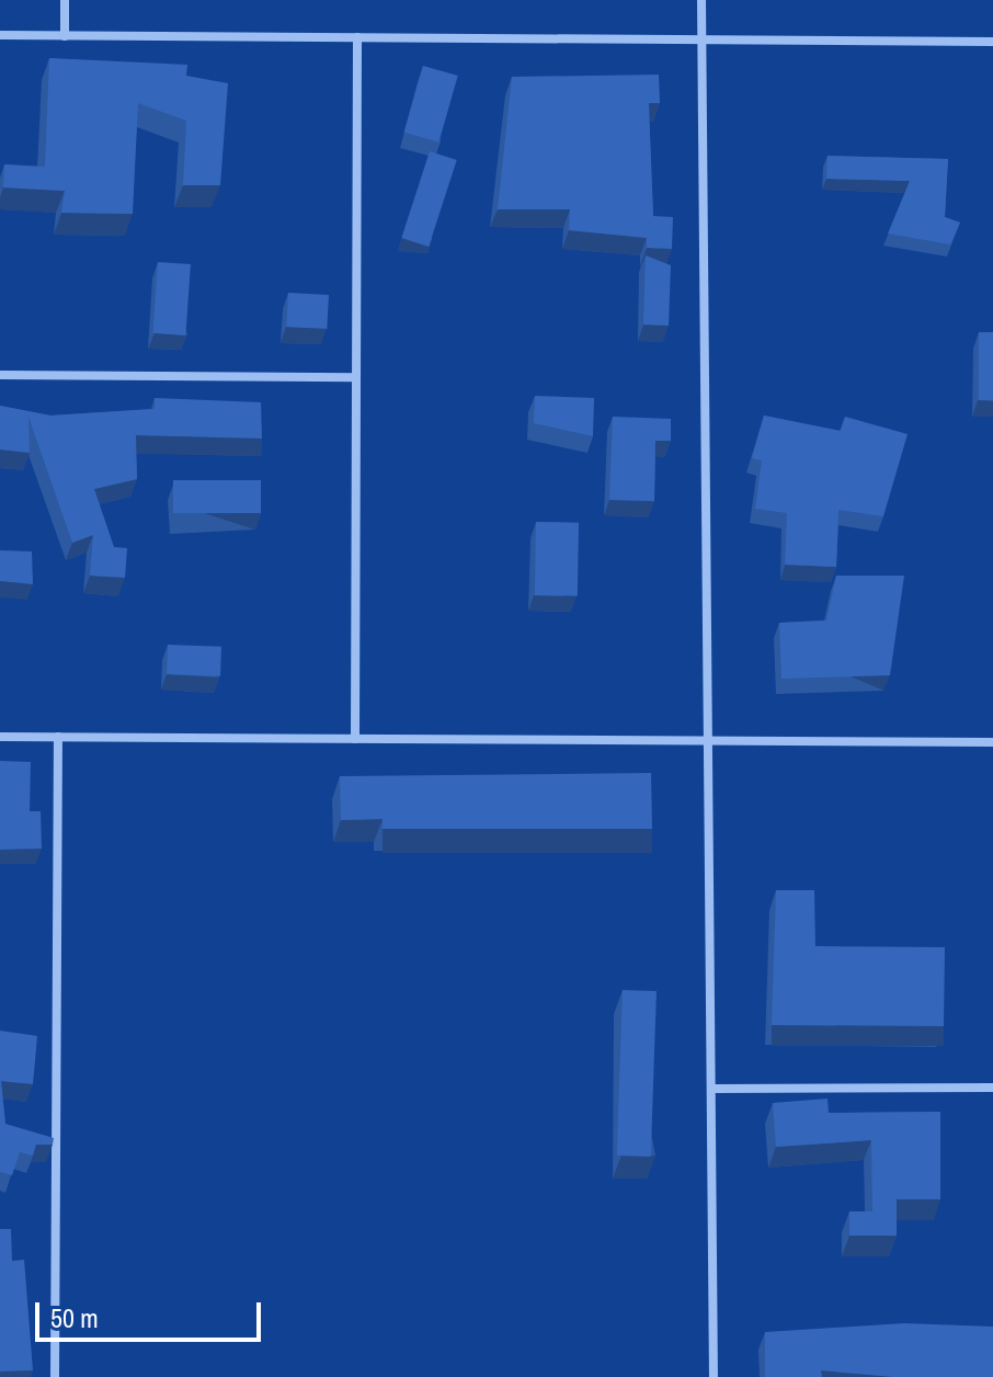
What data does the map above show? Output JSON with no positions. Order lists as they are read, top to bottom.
{
  "scale_bar": "50 m"
}
